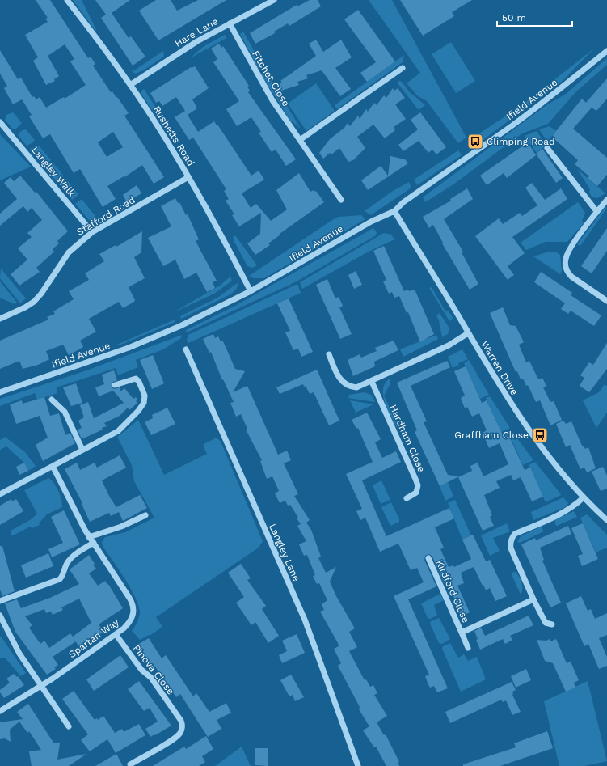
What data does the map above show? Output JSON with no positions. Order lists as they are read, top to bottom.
{
  "streets": {
    "street": [
      "Hare Lane",
      "Fitchet Close",
      "Ifield Avenue",
      "Rushetts Road",
      "Langley Walk",
      "Stafford Road",
      "Warren Drive",
      "Hardham Close",
      "Langley Lane",
      "Kirdford Close",
      "Spartan Way",
      "Pinova Close"
    ]
  },
  "crossings": [
    ["Hare Lane", "Fitchet Close"],
    ["Hare Lane", "Rushetts Road"],
    ["Ifield Avenue", "Rushetts Road"],
    ["Ifield Avenue", "Warren Drive"],
    ["Rushetts Road", "Stafford Road"],
    ["Langley Walk", "Stafford Road"],
    ["Spartan Way", "Pinova Close"]
  ],
  "places": {
    "bus stop": ["Climping Road", "Graffham Close"]
  },
  "scale_bar": "50 m"
}
